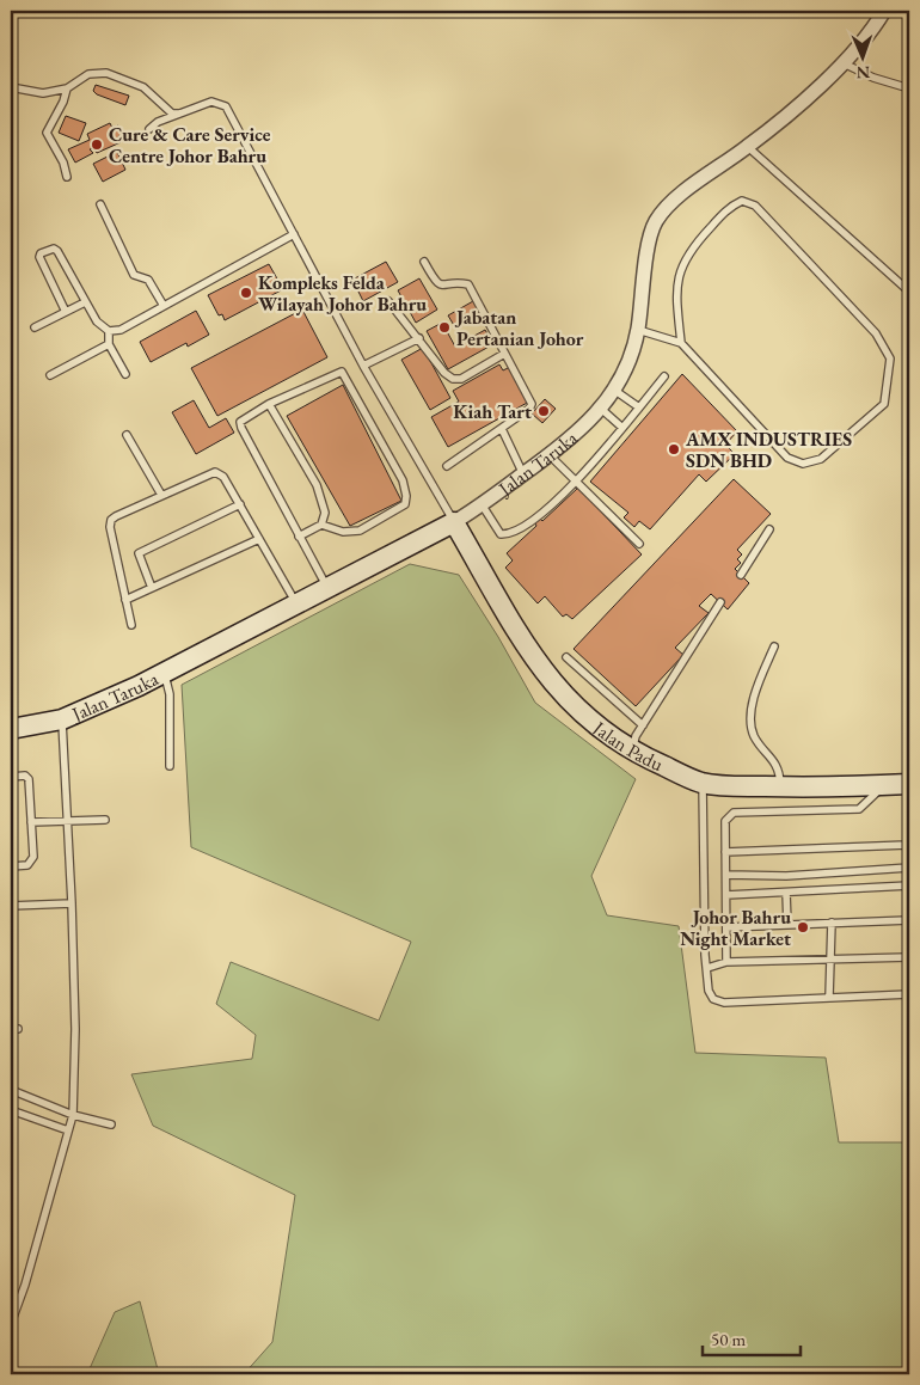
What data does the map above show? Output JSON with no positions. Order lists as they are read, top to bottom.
{
  "streets": {
    "street": ["Jalan Taruka", "Jalan Padu"]
  },
  "crossings": [
    ["Jalan Taruka", "Jalan Padu"]
  ],
  "places": [
    "Cure & Care Service Centre Johor Bahru",
    "Kompleks Felda Wilayah Johor Bahru",
    "Jabatan Pertanian Johor",
    "Kiah Tart",
    "AMX INDUSTRIES SDN BHD",
    "Johor Bahru Night Market"
  ],
  "scale_bar": "50 m",
  "north": "bottom"
}
